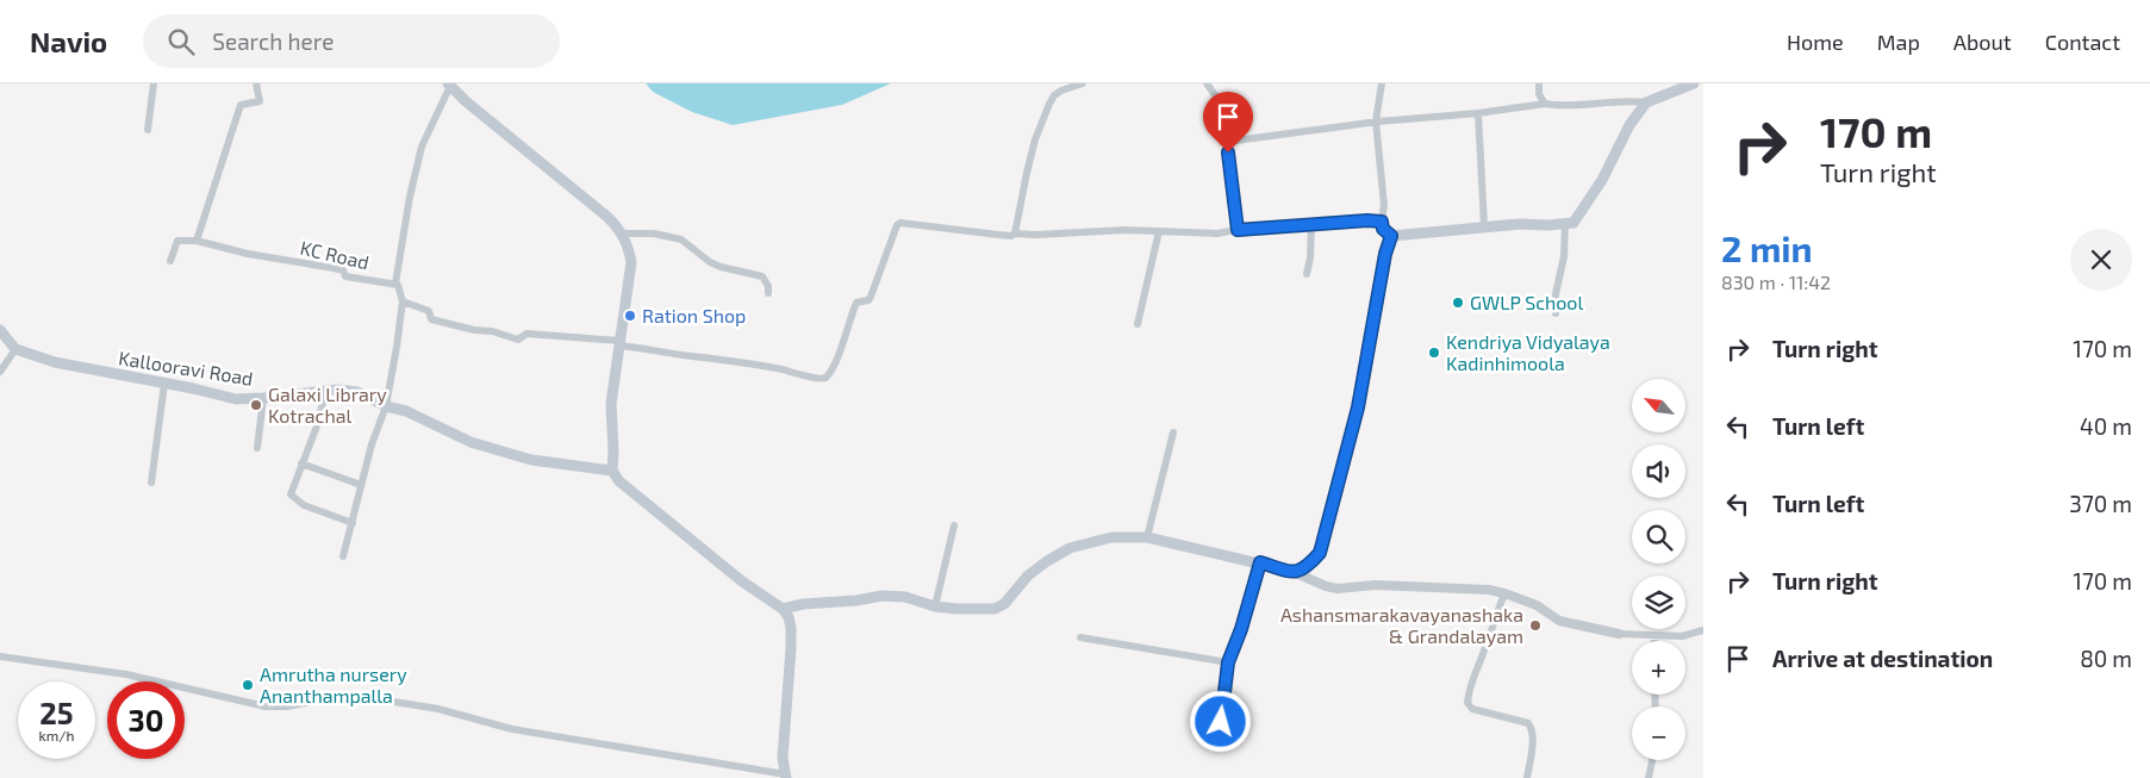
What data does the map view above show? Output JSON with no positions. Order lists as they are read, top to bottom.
{
  "streets": {
    "main road": ["Kallooravi Road"],
    "street": ["KC Road"]
  },
  "places": [
    "GWLP School",
    "Ration Shop",
    "Kendriya Vidyalaya Kadinhimoola",
    "Galaxi Library Kotrachal",
    "Ashansmarakavayanashaka & Grandalayam",
    "Amrutha nursery Ananthampalla"
  ],
  "north": "top left",
  "page": {
    "header": "Navio",
    "search": "Search here",
    "nav": [
      "Home",
      "Map",
      "About",
      "Contact"
    ],
    "turn": ["170 m", "Turn right"],
    "heading": ["2 min", "830 m · 11:42"],
    "list": [
      {
        "name": "Turn right",
        "value": "170 m"
      },
      {
        "name": "Turn left",
        "value": "40 m"
      },
      {
        "name": "Turn left",
        "value": "370 m"
      },
      {
        "name": "Turn right",
        "value": "170 m"
      },
      {
        "name": "Arrive at destination",
        "value": "80 m"
      }
    ],
    "map_buttons": ["+", "−"],
    "speed": "25 km/h",
    "limit": "30"
  }
}
